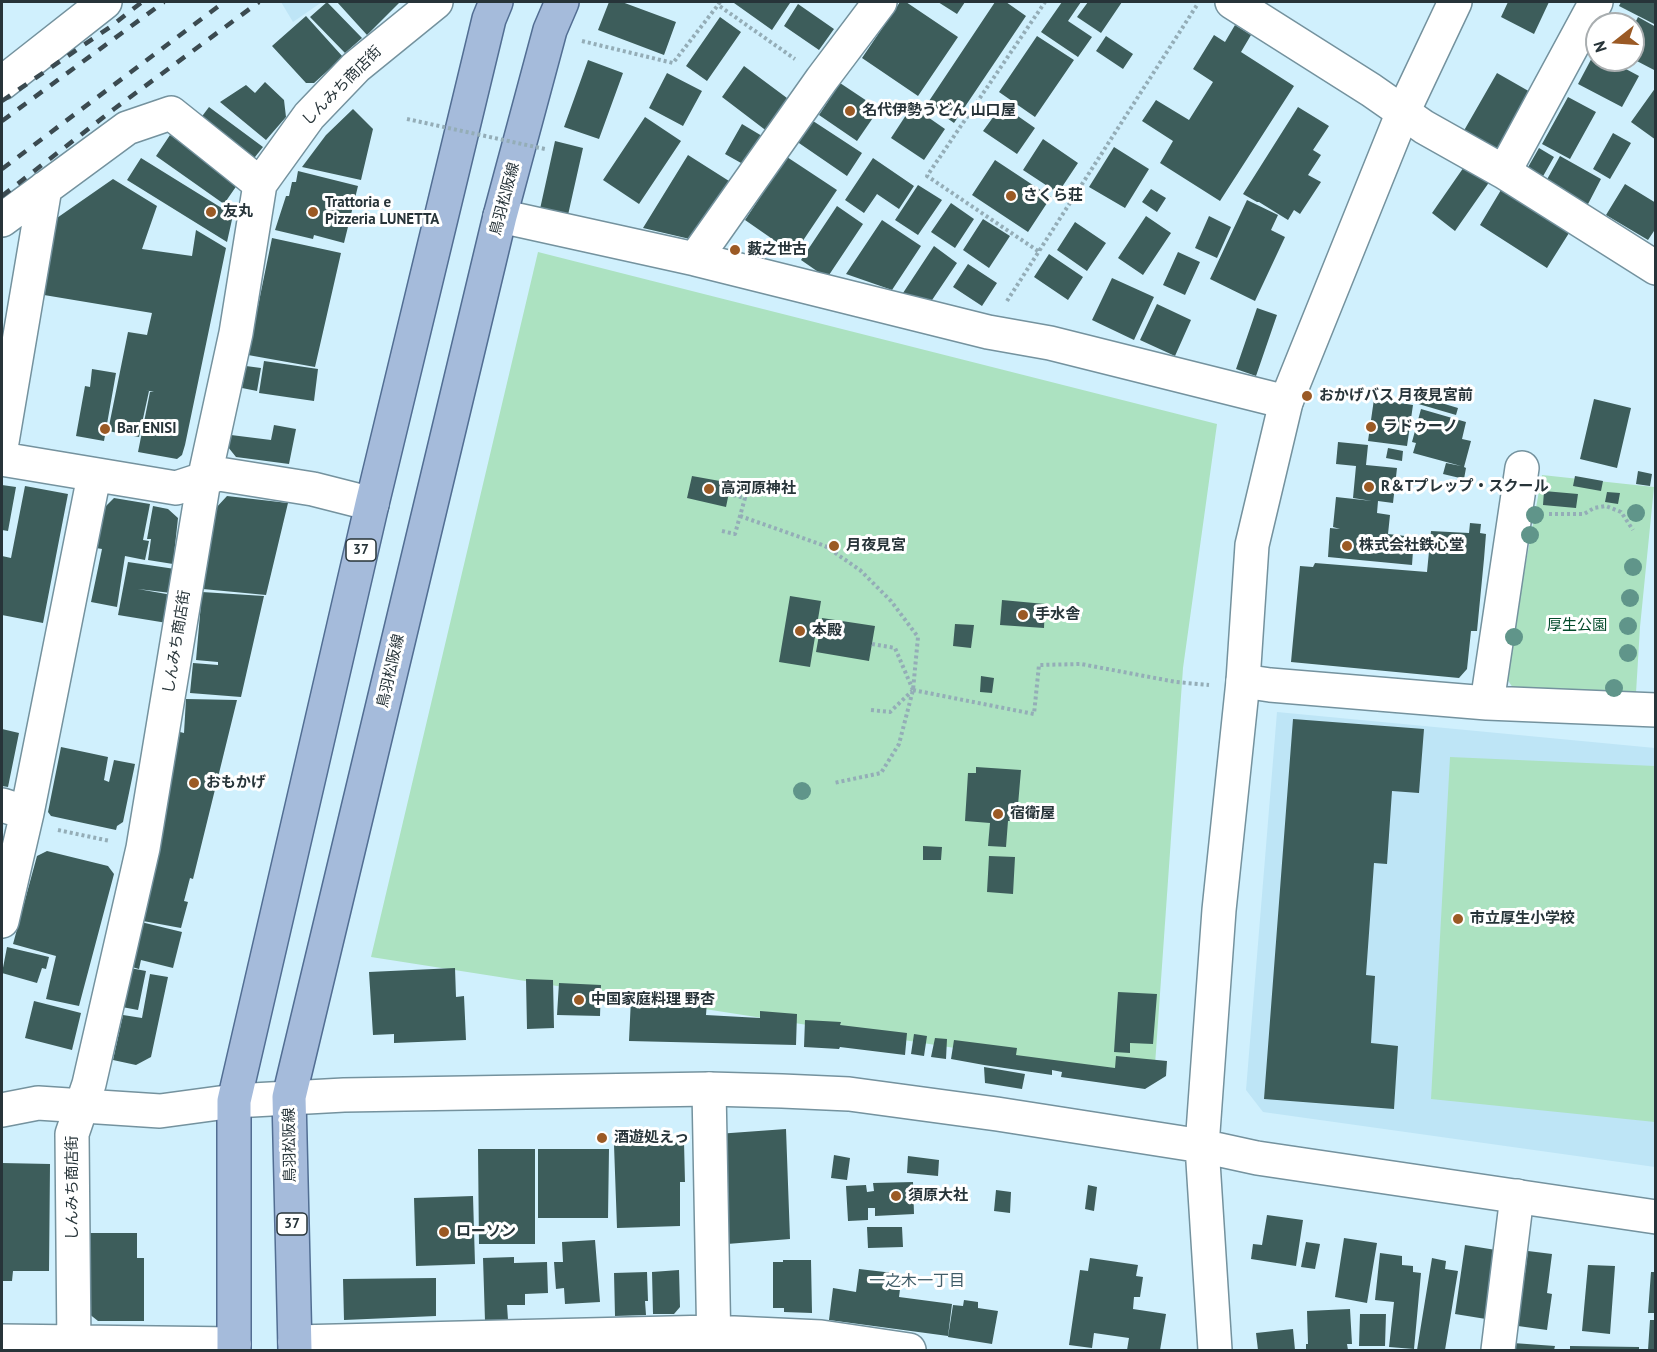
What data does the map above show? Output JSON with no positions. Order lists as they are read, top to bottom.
{
  "streets": {
    "main road": ["鳥羽松阪線", "37"],
    "street": ["しんみち商店街"]
  },
  "districts": ["一之木一丁目"],
  "parks": ["厚生公園"],
  "places": [
    "名代伊勢うどん 山口屋",
    "さくら荘",
    "友丸",
    "Trattoria e Pizzeria LUNETTA",
    "藪之世古",
    "おかげバス 月夜見宮前",
    "ラドゥーノ",
    "Bar ENISI",
    "R＆Tプレップ・スクール",
    "高河原神社",
    "月夜見宮",
    "株式会社鉄心堂",
    "手水舎",
    "本殿",
    "おもかげ",
    "宿衛屋",
    "市立厚生小学校",
    "中国家庭料理 野杏",
    "酒遊処えっ",
    "須原大社",
    "ローソン"
  ],
  "north": "left"
}
